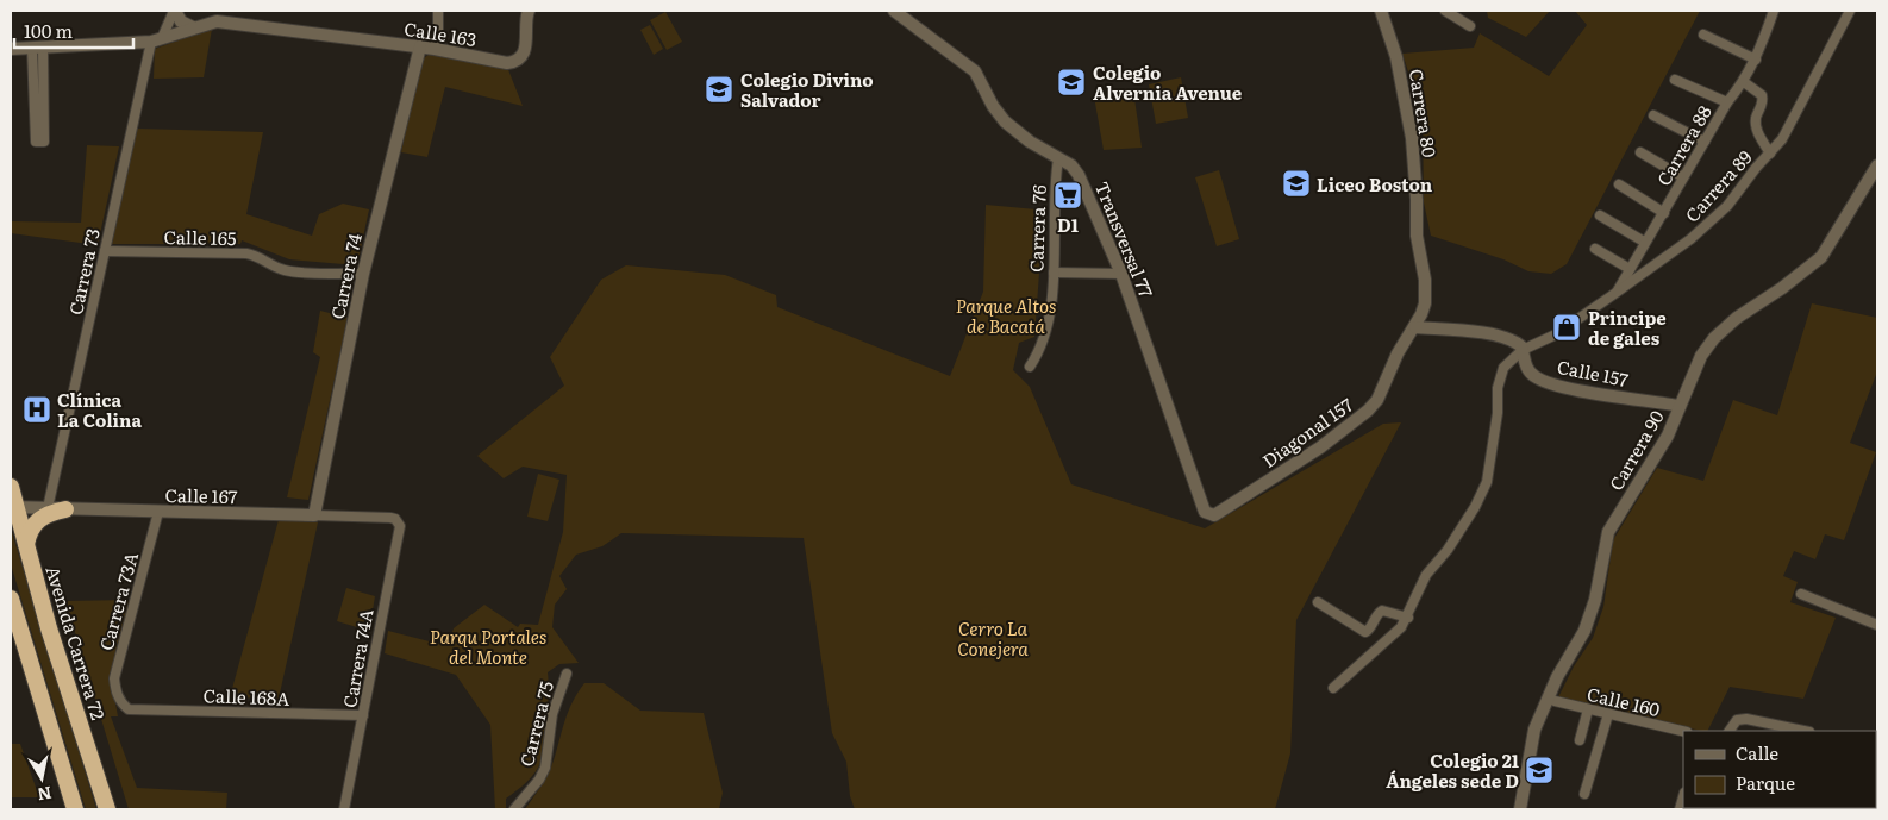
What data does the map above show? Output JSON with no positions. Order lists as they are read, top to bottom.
{
  "streets": {
    "highway": ["Avenida Carrera 72"],
    "street": [
      "Calle 163",
      "Carrera 80",
      "Carrera 88",
      "Carrera 89",
      "Carrera 76",
      "Calle 165",
      "Transversal 77",
      "Carrera 73",
      "Carrera 74",
      "Calle 157",
      "Diagonal 157",
      "Carrera 90",
      "Calle 167",
      "Carrera 73A",
      "Carrera 74A",
      "Calle 168A",
      "Calle 160",
      "Carrera 75"
    ]
  },
  "crossings": [
    ["Calle 163", "Carrera 73"],
    ["Calle 163", "Carrera 74"],
    ["Carrera 80", "Diagonal 157"],
    ["Carrera 88", "Carrera 89"],
    ["Carrera 89", "Calle 157"],
    ["Carrera 76", "Transversal 77"],
    ["Calle 165", "Carrera 73"],
    ["Calle 165", "Carrera 74"],
    ["Transversal 77", "Diagonal 157"],
    ["Carrera 73", "Calle 167"],
    ["Carrera 74", "Calle 167"],
    ["Calle 157", "Carrera 90"],
    ["Calle 167", "Carrera 73A"],
    ["Calle 167", "Avenida Carrera 72"],
    ["Calle 167", "Carrera 74A"],
    ["Carrera 73A", "Calle 168A"],
    ["Carrera 74A", "Calle 168A"]
  ],
  "parks": ["Parque Altos de Bacatá", "Cerro La Conejera", "Parqu Portales del Monte"],
  "places": {
    "school or university": [
      "Colegio Alvernia Avenue",
      "Colegio Divino Salvador",
      "Liceo Boston",
      "Colegio 21 Ángeles sede D"
    ],
    "supermarket": ["D1"],
    "shop": ["Principe de gales"],
    "hospital": ["Clínica La Colina"]
  },
  "legend": ["Calle", "Parque"],
  "scale_bar": "100 m",
  "north": "bottom"
}
